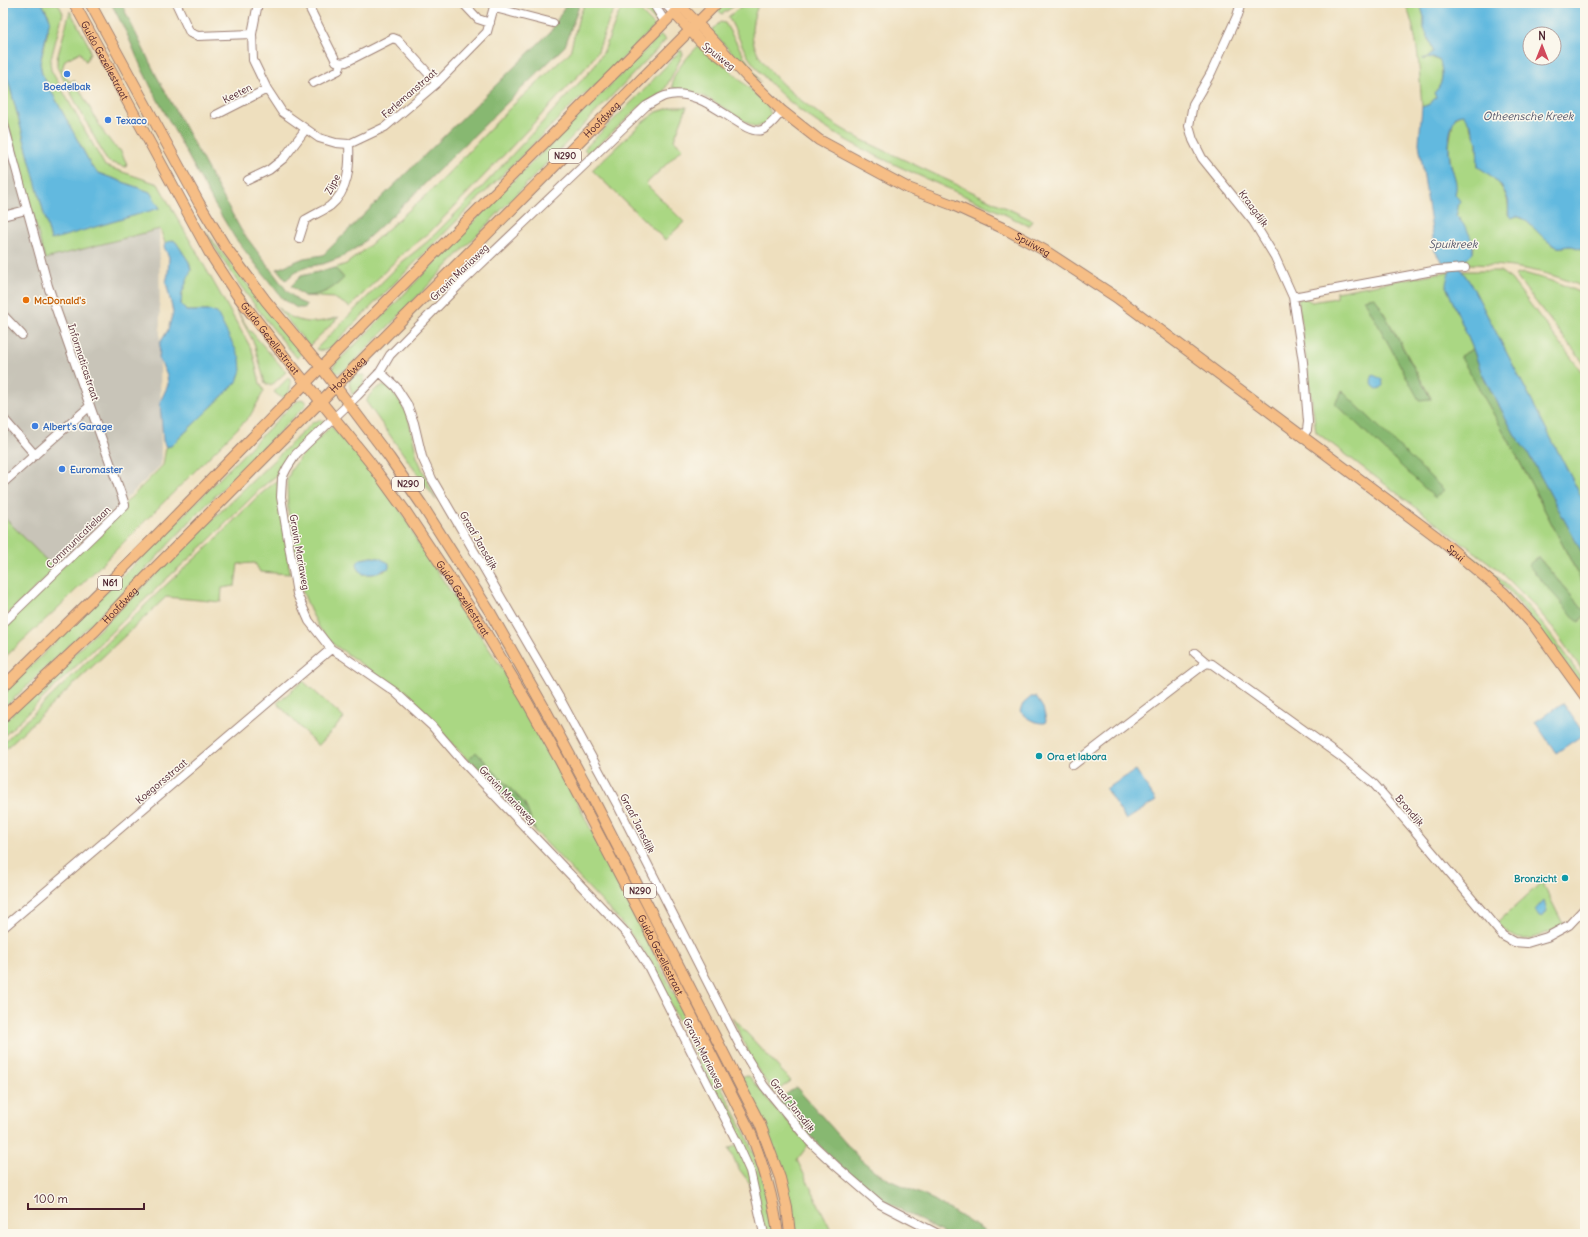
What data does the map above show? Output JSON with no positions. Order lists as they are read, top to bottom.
{
  "streets": {
    "main road": [
      "Spuiweg",
      "Guido Gezellestraat",
      "Hoofdweg",
      "N290",
      "Spui",
      "N61"
    ],
    "street": [
      "Keeten",
      "Ferlemanstraat",
      "Zijpe",
      "Kraagdijk",
      "Gravin Mariaweg",
      "Informaticastraat",
      "Communicatielaan",
      "Graaf Jansdijk",
      "Koegorsstraat",
      "Brondijk"
    ]
  },
  "crossings": [
    ["Spuiweg", "Hoofdweg"],
    ["Spuiweg", "Kraagdijk"],
    ["Spuiweg", "Gravin Mariaweg"],
    ["Spuiweg", "Spui"],
    ["Guido Gezellestraat", "Hoofdweg"],
    ["Guido Gezellestraat", "N290"],
    ["Guido Gezellestraat", "Gravin Mariaweg"],
    ["Guido Gezellestraat", "N61"],
    ["Ferlemanstraat", "Zijpe"],
    ["N290", "N61"],
    ["Kraagdijk", "Spui"],
    ["Gravin Mariaweg", "Graaf Jansdijk"],
    ["Gravin Mariaweg", "Koegorsstraat"],
    ["Informaticastraat", "Communicatielaan"]
  ],
  "water": ["Otheensche Kreek", "Spuikreek"],
  "places": [
    "Boedelbak",
    "Texaco",
    "McDonald's",
    "Albert's Garage",
    "Euromaster",
    "Ora et labora",
    "Bronzicht"
  ],
  "scale_bar": "100 m",
  "north": "top"
}
